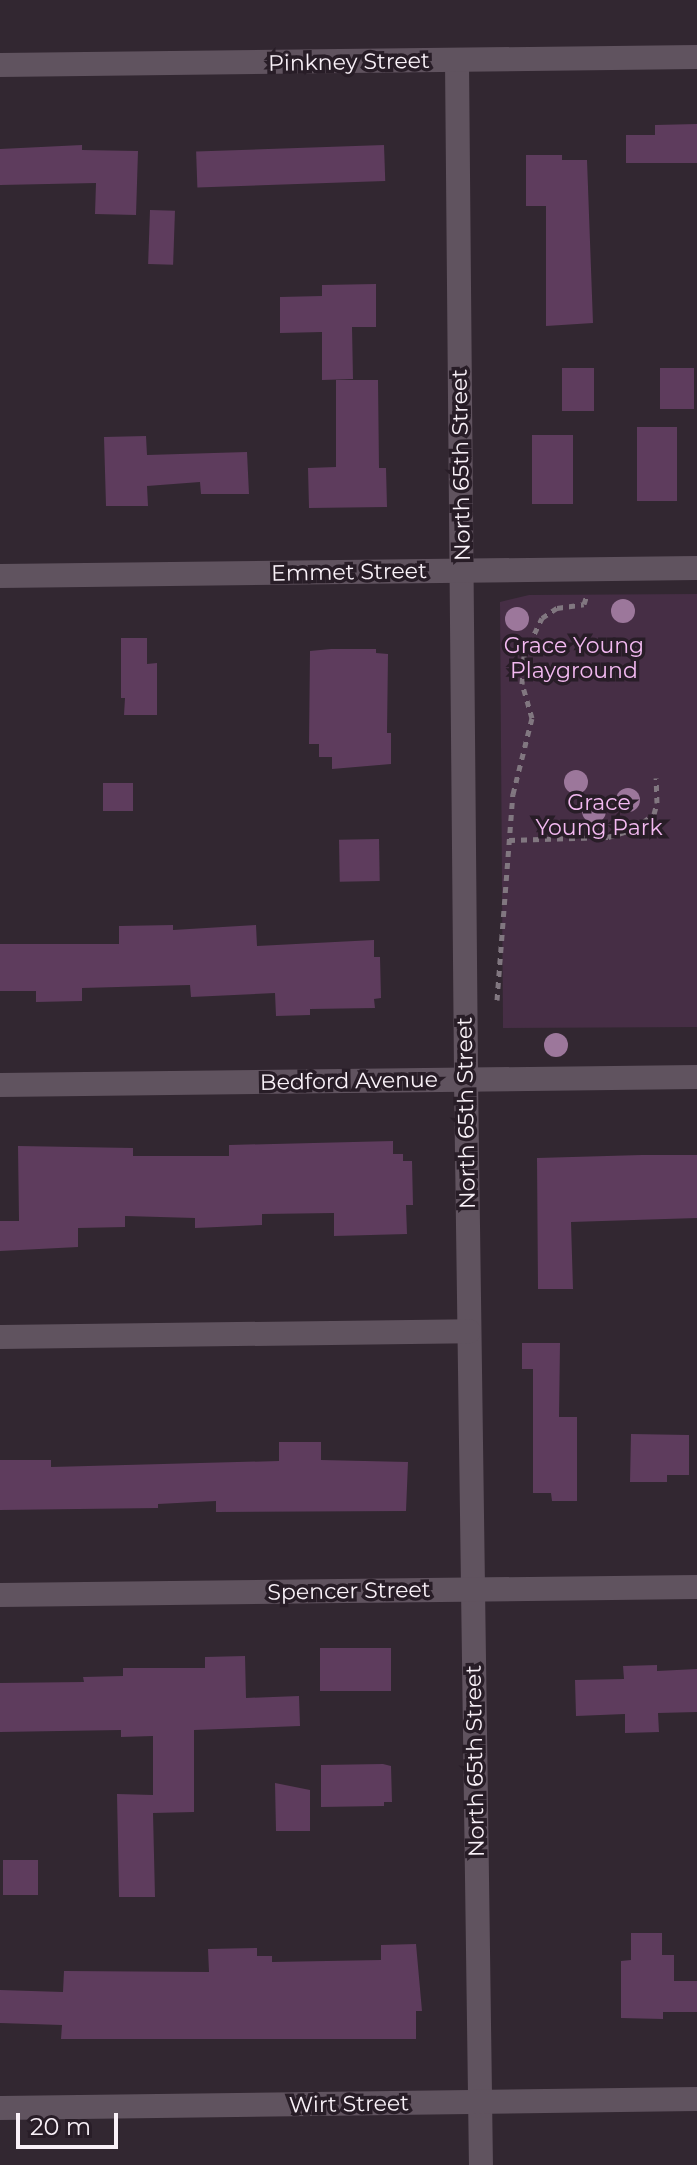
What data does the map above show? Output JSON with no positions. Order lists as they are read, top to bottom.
{
  "streets": {
    "street": [
      "Pinkney Street",
      "North 65th Street",
      "Emmet Street",
      "Bedford Avenue",
      "Spencer Street",
      "Wirt Street"
    ]
  },
  "crossings": [
    ["Pinkney Street", "North 65th Street"],
    ["North 65th Street", "Emmet Street"],
    ["North 65th Street", "Bedford Avenue"],
    ["North 65th Street", "Spencer Street"],
    ["North 65th Street", "Wirt Street"]
  ],
  "parks": ["Grace Young Playground", "Grace Young Park"],
  "scale_bar": "20 m"
}
